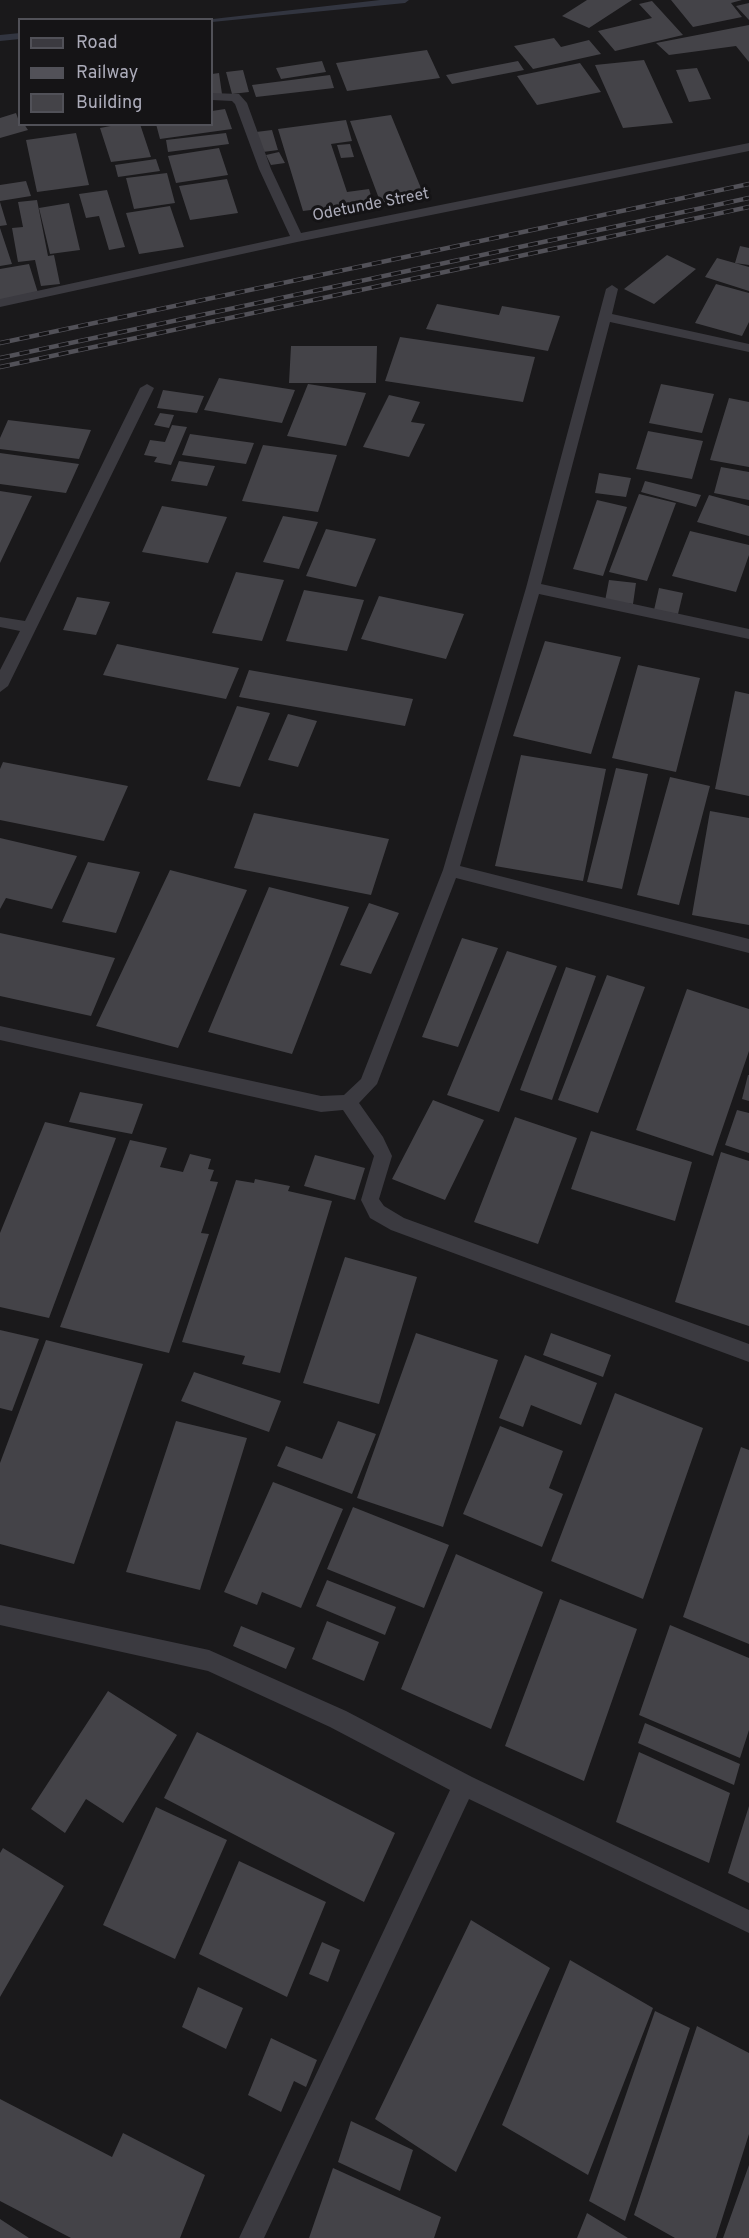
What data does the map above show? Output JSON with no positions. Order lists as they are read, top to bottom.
{
  "streets": {
    "street": ["Odetunde Street"]
  },
  "legend": ["Road", "Railway", "Building"]
}
